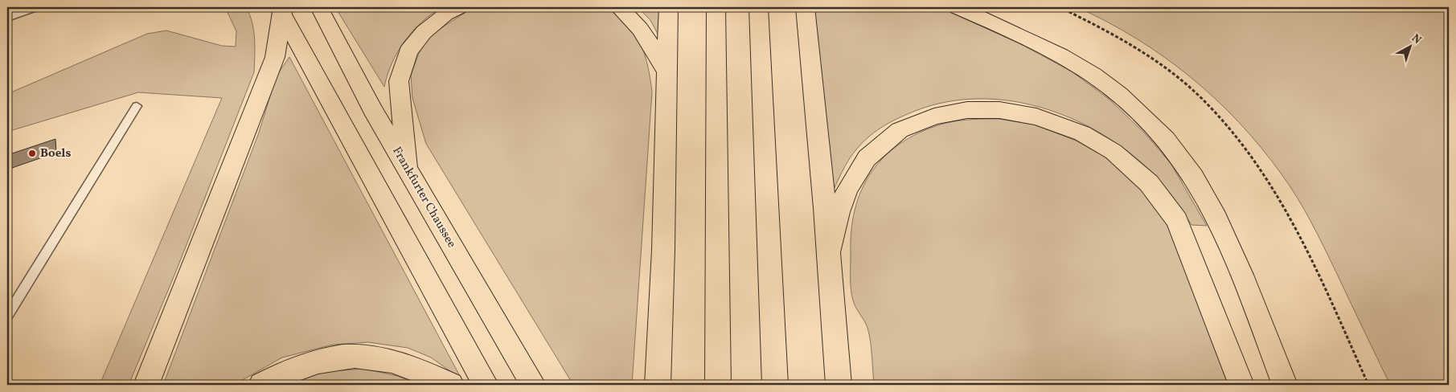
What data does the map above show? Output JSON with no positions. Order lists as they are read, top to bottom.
{
  "streets": {
    "main road": ["Frankfurter Chaussee"]
  },
  "places": ["Boels"],
  "north": "top right"
}
